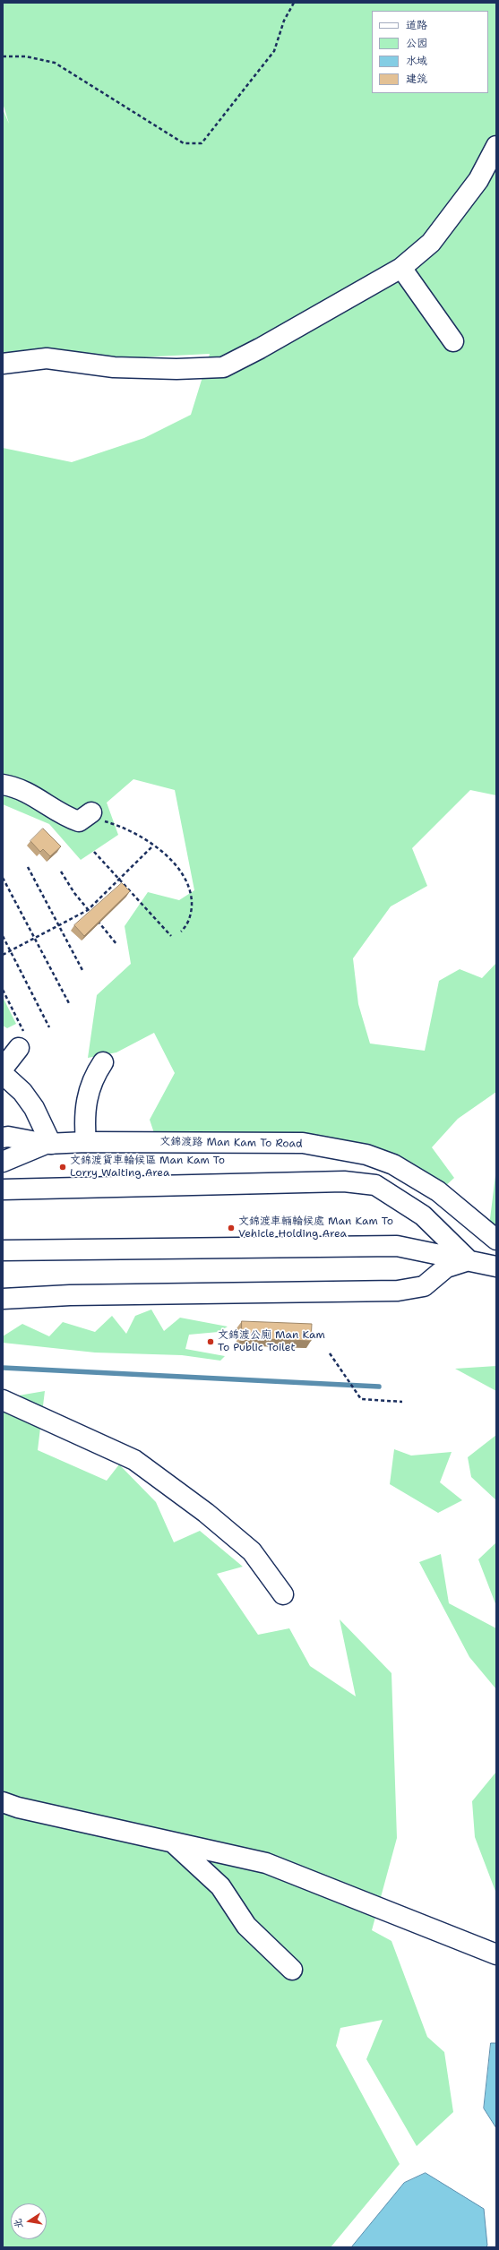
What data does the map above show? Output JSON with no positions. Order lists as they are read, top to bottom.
{
  "streets": {
    "street": ["文錦渡路 Man Kam To Road"]
  },
  "places": ["文錦渡貨車輪候區 Man Kam To Lorry Waiting Area", "文錦渡車輛輪候處 Man Kam To Vehicle Holding Area", "文錦渡公廁 Man Kam To Public Toilet"],
  "legend": [
    "道路",
    "公园",
    "水域",
    "建筑"
  ],
  "north": "left"
}
